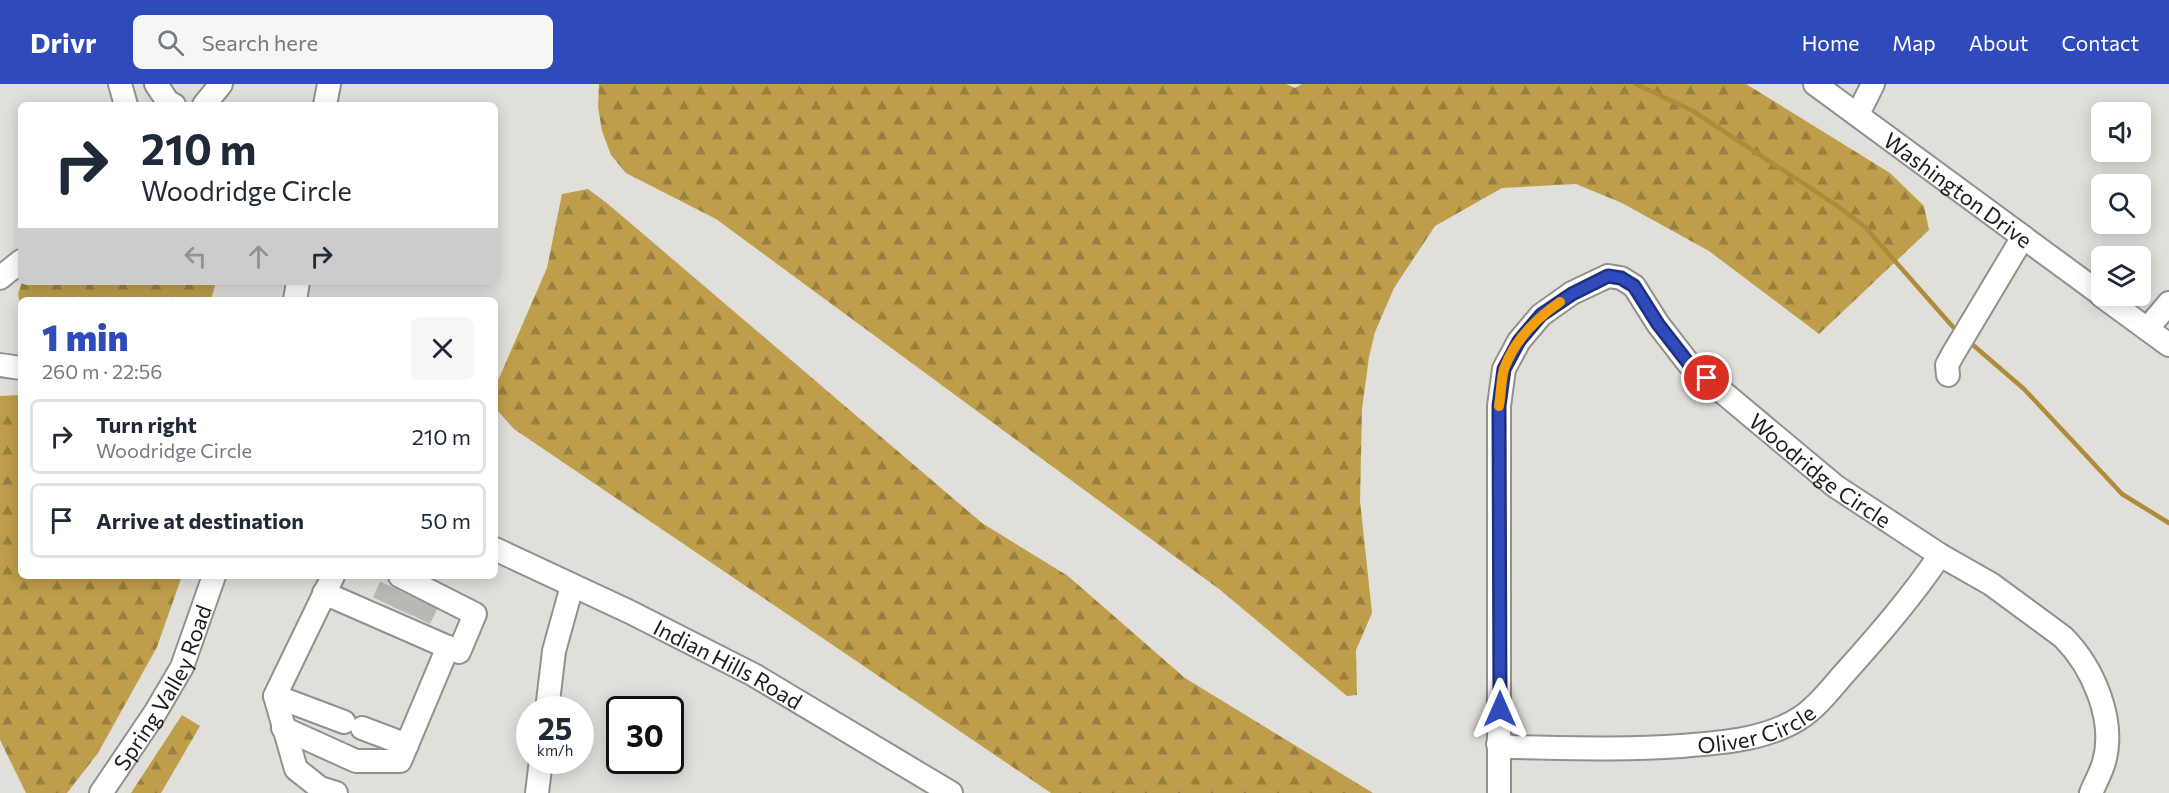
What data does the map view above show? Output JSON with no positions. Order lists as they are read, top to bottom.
{
  "streets": {
    "street": [
      "Washington Drive",
      "Woodridge Circle",
      "Indian Hills Road",
      "Spring Valley Road",
      "Oliver Circle"
    ]
  },
  "crossings": [
    ["Woodridge Circle", "Oliver Circle"]
  ],
  "page": {
    "header": "Drivr",
    "search": "Search here",
    "nav": [
      "Home",
      "Map",
      "About",
      "Contact"
    ],
    "turn": ["210 m", "Woodridge Circle"],
    "heading": ["1 min", "260 m · 22:56"],
    "list": [
      {
        "name": "Turn right",
        "note": "Woodridge Circle",
        "value": "210 m"
      },
      {
        "name": "Arrive at destination",
        "value": "50 m"
      }
    ],
    "speed": "25 km/h",
    "limit": "30"
  }
}
